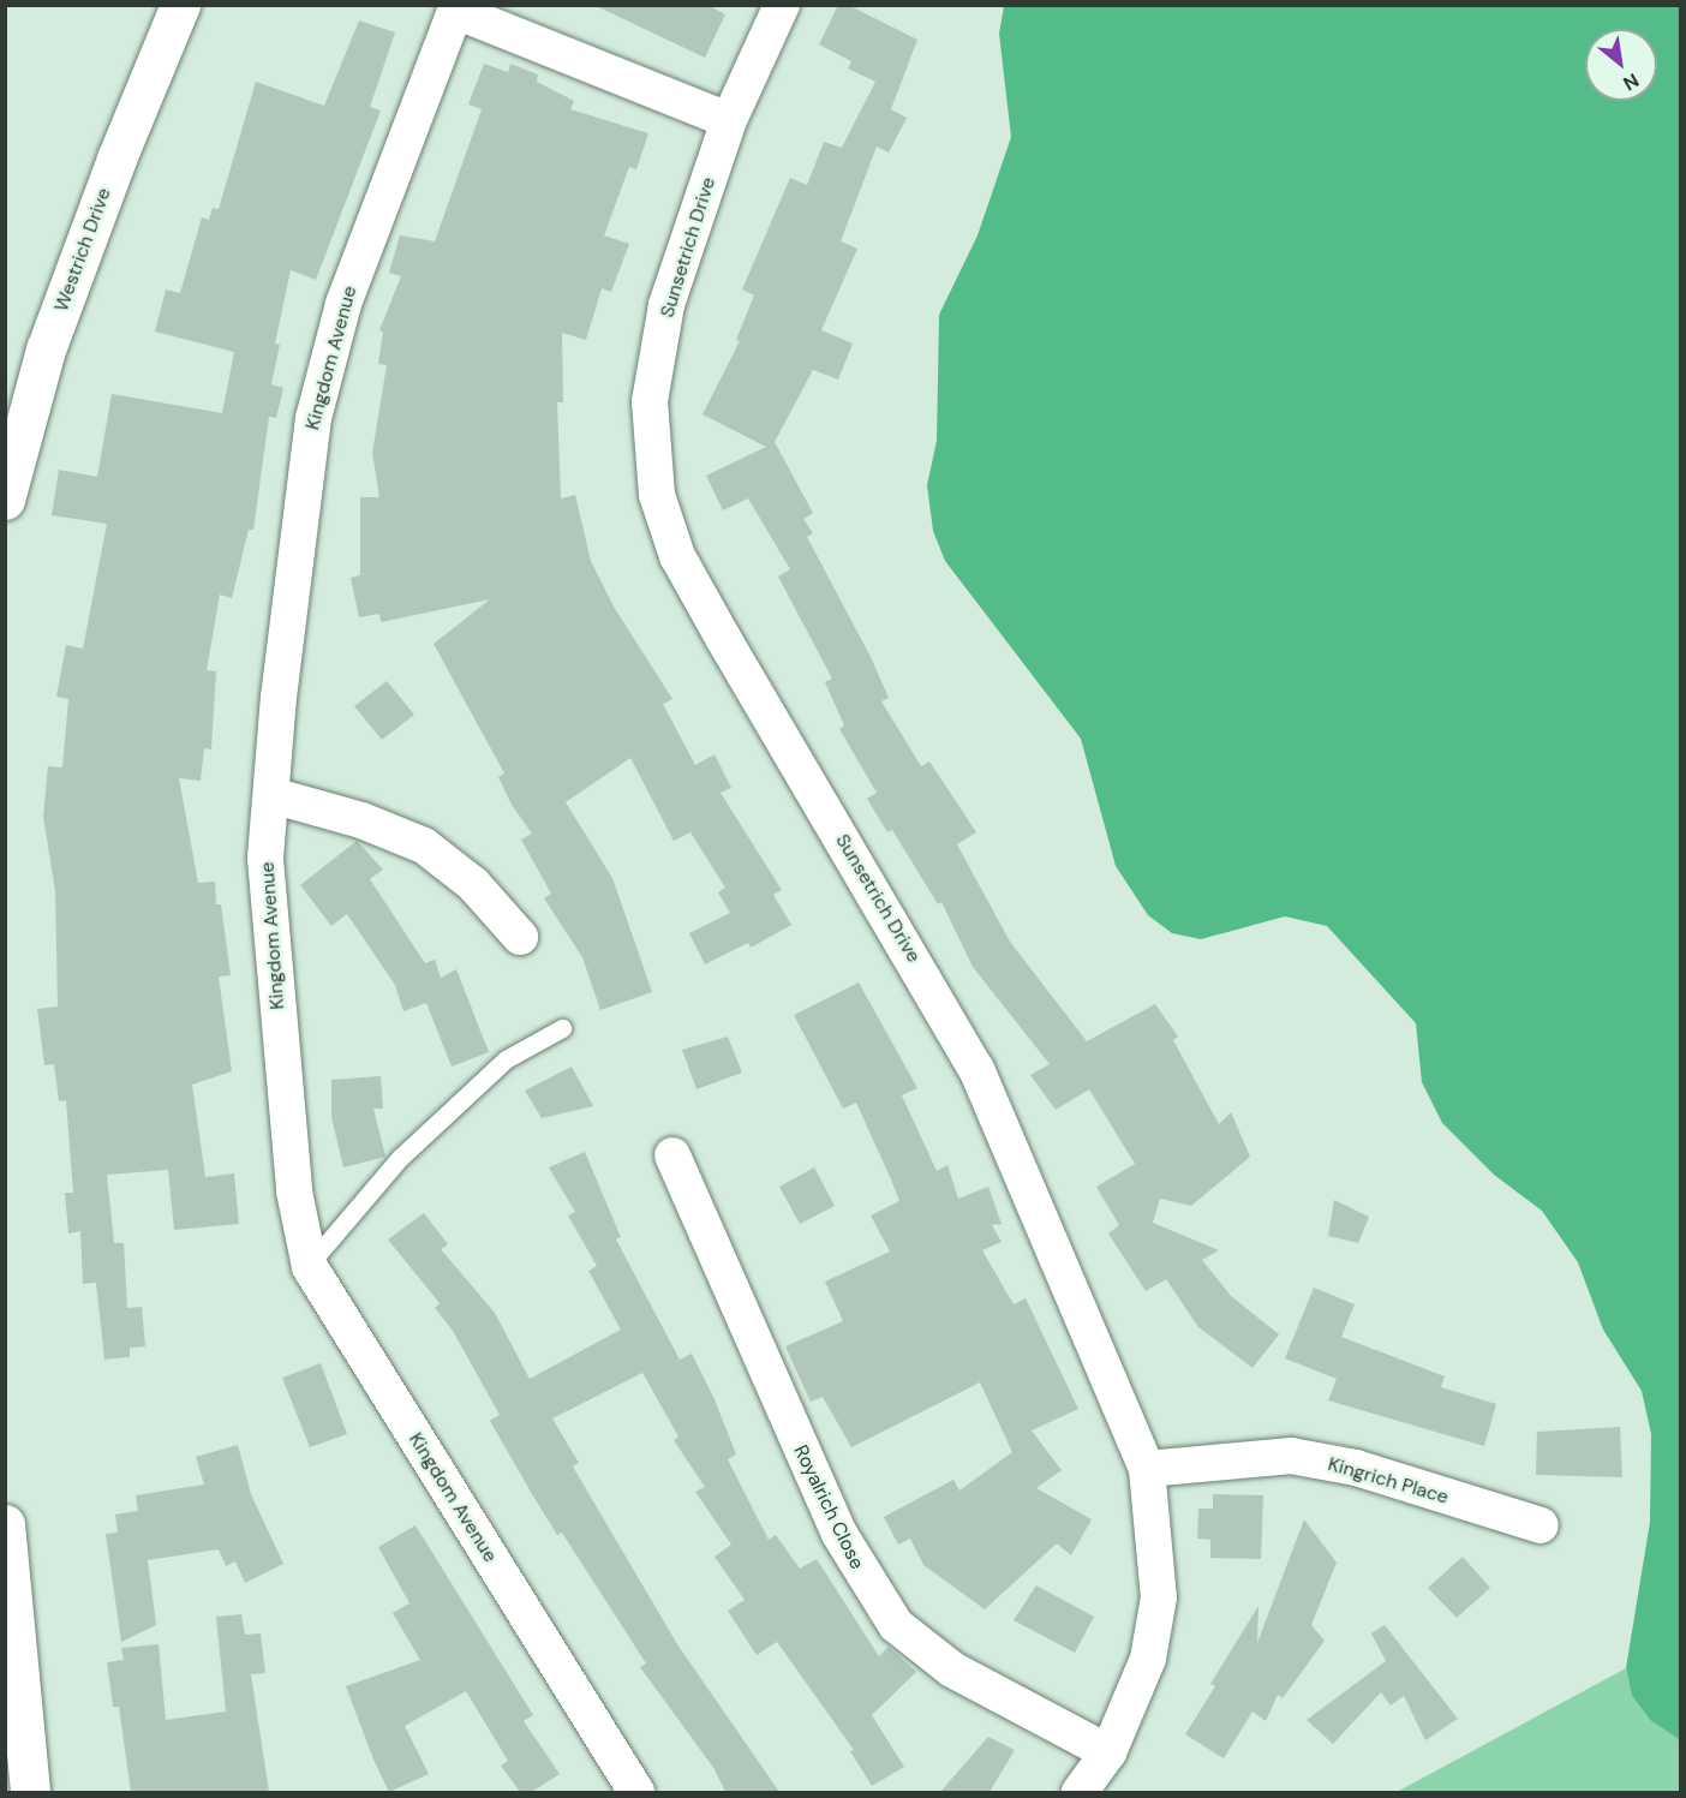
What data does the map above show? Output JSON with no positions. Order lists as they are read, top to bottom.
{
  "streets": {
    "street": [
      "Sunsetrich Drive",
      "Westrich Drive",
      "Kingdom Avenue",
      "Kingrich Place",
      "Royalrich Close"
    ]
  },
  "crossings": [
    ["Sunsetrich Drive", "Kingdom Avenue"],
    ["Sunsetrich Drive", "Kingrich Place"],
    ["Sunsetrich Drive", "Royalrich Close"]
  ],
  "north": "bottom right"
}
